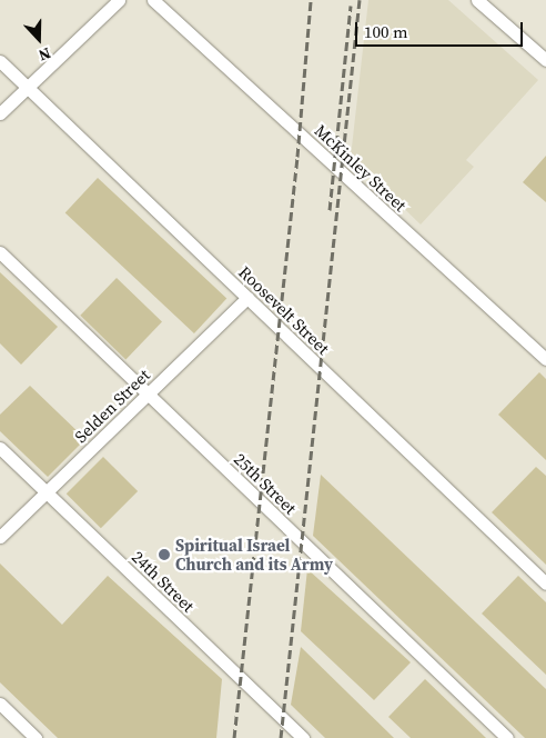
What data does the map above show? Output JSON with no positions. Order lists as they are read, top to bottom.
{
  "streets": {
    "street": [
      "McKinley Street",
      "Roosevelt Street",
      "Selden Street",
      "25th Street",
      "24th Street"
    ]
  },
  "crossings": [
    ["Roosevelt Street", "Selden Street"],
    ["Selden Street", "25th Street"],
    ["Selden Street", "24th Street"]
  ],
  "places": ["Spiritual Israel Church and its Army"],
  "scale_bar": "100 m",
  "north": "bottom"
}
